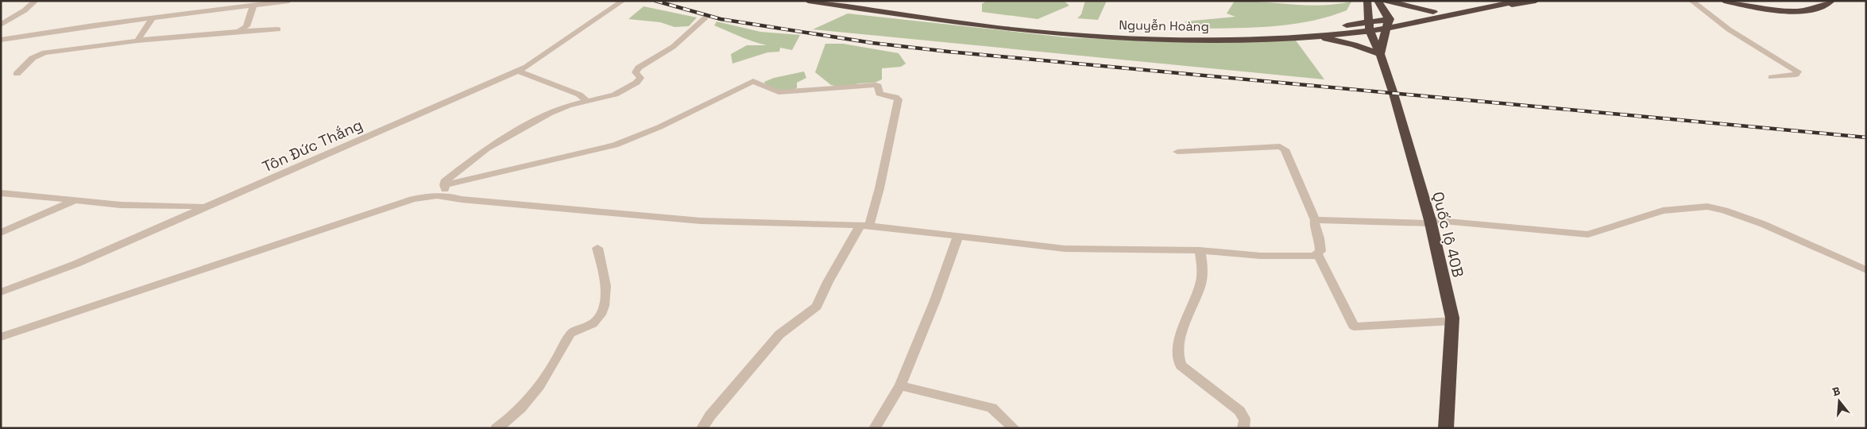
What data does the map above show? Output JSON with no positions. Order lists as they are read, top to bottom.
{
  "streets": {
    "highway": ["Nguyễn Hoàng", "Quốc lộ 40B"],
    "street": ["Tôn Đức Thắng"]
  },
  "crossings": [
    ["Nguyễn Hoàng", "Quốc lộ 40B"]
  ],
  "north": "top"
}
